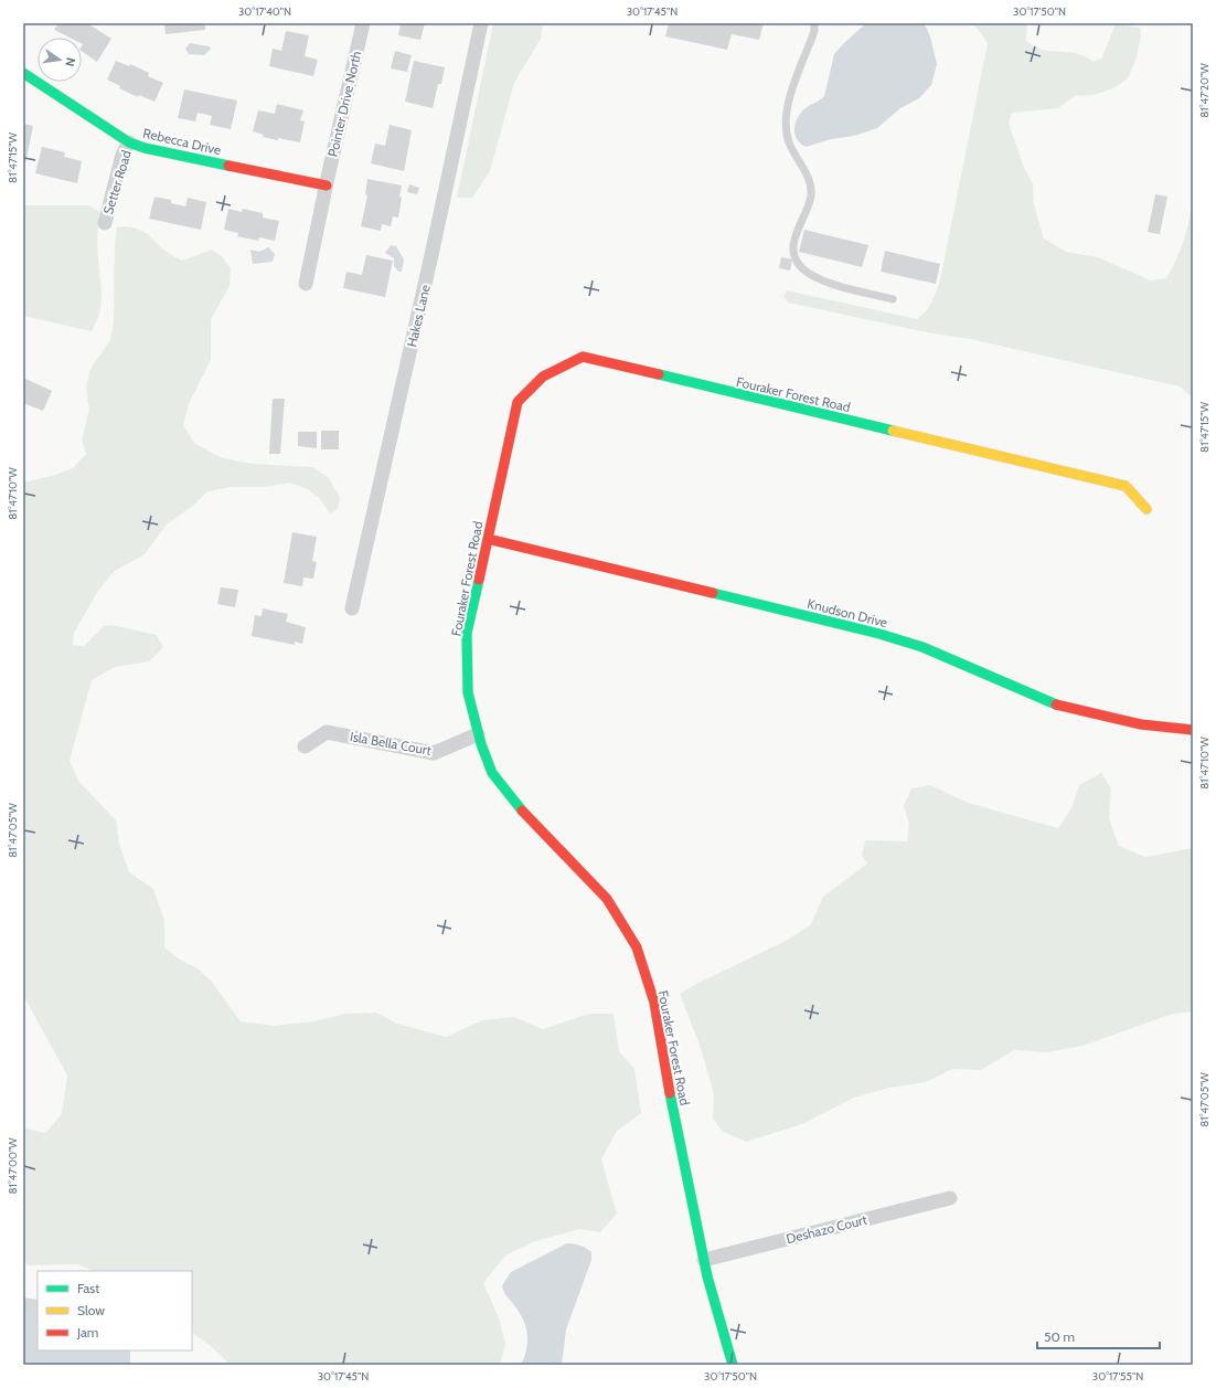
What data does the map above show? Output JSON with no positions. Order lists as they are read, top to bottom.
{
  "streets": {
    "street": [
      "Pointer Drive North",
      "Rebecca Drive",
      "Setter Road",
      "Hakes Lane",
      "Fouraker Forest Road",
      "Knudson Drive",
      "Isla Bella Court",
      "Deshazo Court"
    ]
  },
  "crossings": [
    ["Pointer Drive North", "Rebecca Drive"],
    ["Rebecca Drive", "Setter Road"],
    ["Fouraker Forest Road", "Knudson Drive"],
    ["Fouraker Forest Road", "Isla Bella Court"],
    ["Fouraker Forest Road", "Deshazo Court"]
  ],
  "legend": ["Fast", "Slow", "Jam"],
  "scale_bar": "50 m",
  "north": "right",
  "coordinates": [
    "30°17'40\"N",
    "30°17'45\"N",
    "30°17'50\"N",
    "81°47'20\"W",
    "81°47'15\"W",
    "81°47'10\"W",
    "81°47'05\"W",
    "81°47'00\"W",
    "30°17'55\"N"
  ]
}
